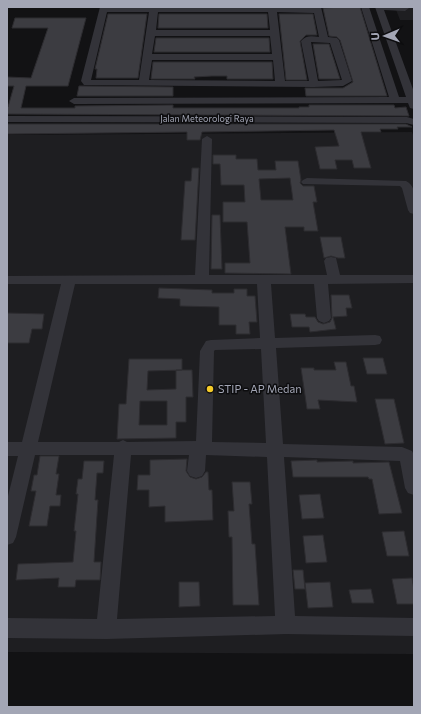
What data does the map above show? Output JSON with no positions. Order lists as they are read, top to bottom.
{
  "streets": {
    "street": ["Jalan Meteorologi Raya"]
  },
  "places": ["STIP - AP Medan"],
  "north": "left"
}
